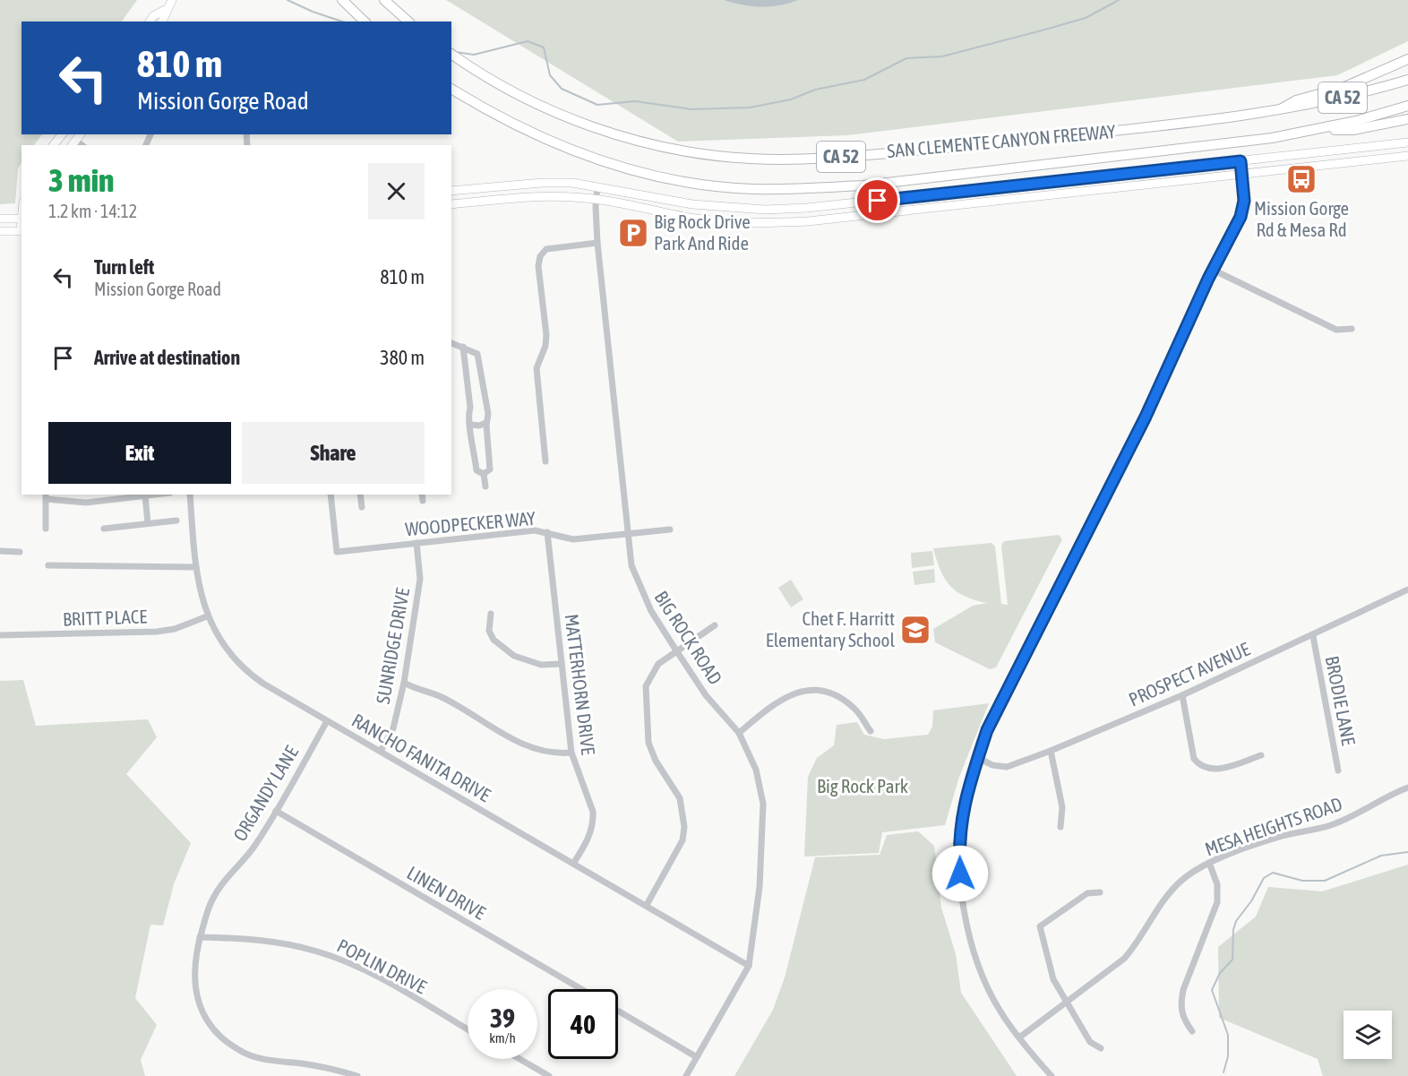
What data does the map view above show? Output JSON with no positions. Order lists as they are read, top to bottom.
{
  "streets": {
    "highway": ["CA 52", "SAN CLEMENTE CANYON FREEWAY"],
    "street": [
      "WOODPECKER WAY",
      "BRITT PLACE",
      "BIG ROCK ROAD",
      "SUNRIDGE DRIVE",
      "PROSPECT AVENUE",
      "MATTERHORN DRIVE",
      "BRODIE LANE",
      "RANCHO FANITA DRIVE",
      "ORGANDY LANE",
      "MESA HEIGHTS ROAD",
      "LINEN DRIVE",
      "POPLIN DRIVE"
    ]
  },
  "crossings": [
    ["WOODPECKER WAY", "BIG ROCK ROAD"],
    ["WOODPECKER WAY", "SUNRIDGE DRIVE"],
    ["WOODPECKER WAY", "MATTERHORN DRIVE"],
    ["BRITT PLACE", "RANCHO FANITA DRIVE"],
    ["BIG ROCK ROAD", "RANCHO FANITA DRIVE"],
    ["SUNRIDGE DRIVE", "RANCHO FANITA DRIVE"],
    ["PROSPECT AVENUE", "BRODIE LANE"],
    ["MATTERHORN DRIVE", "RANCHO FANITA DRIVE"],
    ["RANCHO FANITA DRIVE", "ORGANDY LANE"],
    ["ORGANDY LANE", "LINEN DRIVE"],
    ["ORGANDY LANE", "POPLIN DRIVE"]
  ],
  "parks": ["Big Rock Park"],
  "places": {
    "bus stop": ["Mission Gorge Rd & Mesa Rd"],
    "parking": ["Big Rock Drive Park And Ride"],
    "school or university": ["Chet F. Harritt Elementary School"]
  },
  "page": {
    "turn": ["810 m", "Mission Gorge Road"],
    "heading": ["3 min", "1.2 km · 14:12"],
    "list": [
      {
        "name": "Turn left",
        "note": "Mission Gorge Road",
        "value": "810 m"
      },
      {
        "name": "Arrive at destination",
        "value": "380 m"
      }
    ],
    "buttons": ["Exit", "Share"],
    "speed": "39 km/h",
    "limit": "40"
  }
}
